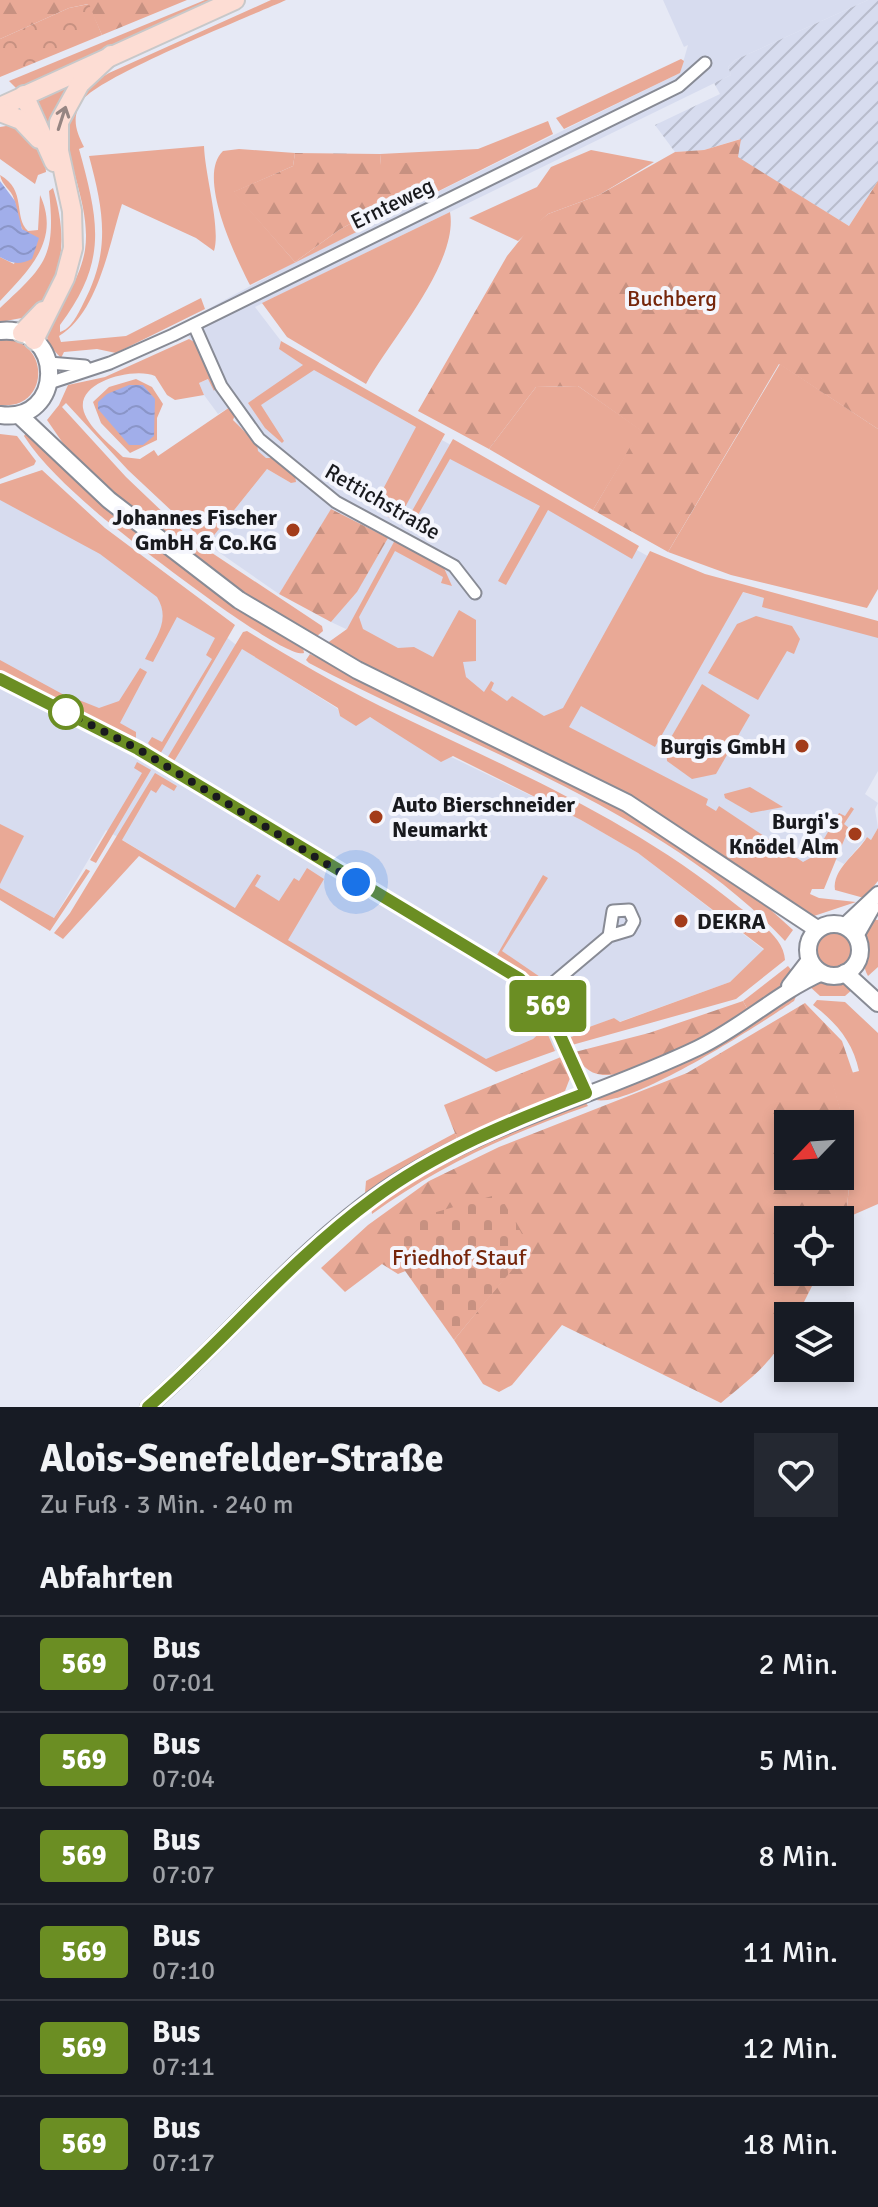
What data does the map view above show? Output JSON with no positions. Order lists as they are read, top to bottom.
{
  "streets": {
    "street": ["Ernteweg", "Rettichstraße"]
  },
  "crossings": [
    ["Ernteweg", "Rettichstraße"]
  ],
  "parks": ["Buchberg", "Friedhof Stauf"],
  "places": [
    "Johannes Fischer GmbH & Co.KG",
    "Burgis GmbH",
    "Auto Bierschneider Neumarkt",
    "Burgi's Knödel Alm",
    "DEKRA"
  ],
  "lines": ["bus line 569"],
  "north": "bottom left",
  "page": {
    "on_map": "569",
    "heading": [
      ["Alois-Senefelder-Straße", "Zu Fuß · 3 Min. · 240 m"],
      "Abfahrten"
    ],
    "list": [
      {
        "mark": "569",
        "name": "Bus",
        "note": "07:01",
        "value": "2 Min."
      },
      {
        "mark": "569",
        "name": "Bus",
        "note": "07:04",
        "value": "5 Min."
      },
      {
        "mark": "569",
        "name": "Bus",
        "note": "07:07",
        "value": "8 Min."
      },
      {
        "mark": "569",
        "name": "Bus",
        "note": "07:10",
        "value": "11 Min."
      },
      {
        "mark": "569",
        "name": "Bus",
        "note": "07:11",
        "value": "12 Min."
      },
      {
        "mark": "569",
        "name": "Bus",
        "note": "07:17",
        "value": "18 Min."
      }
    ]
  }
}
